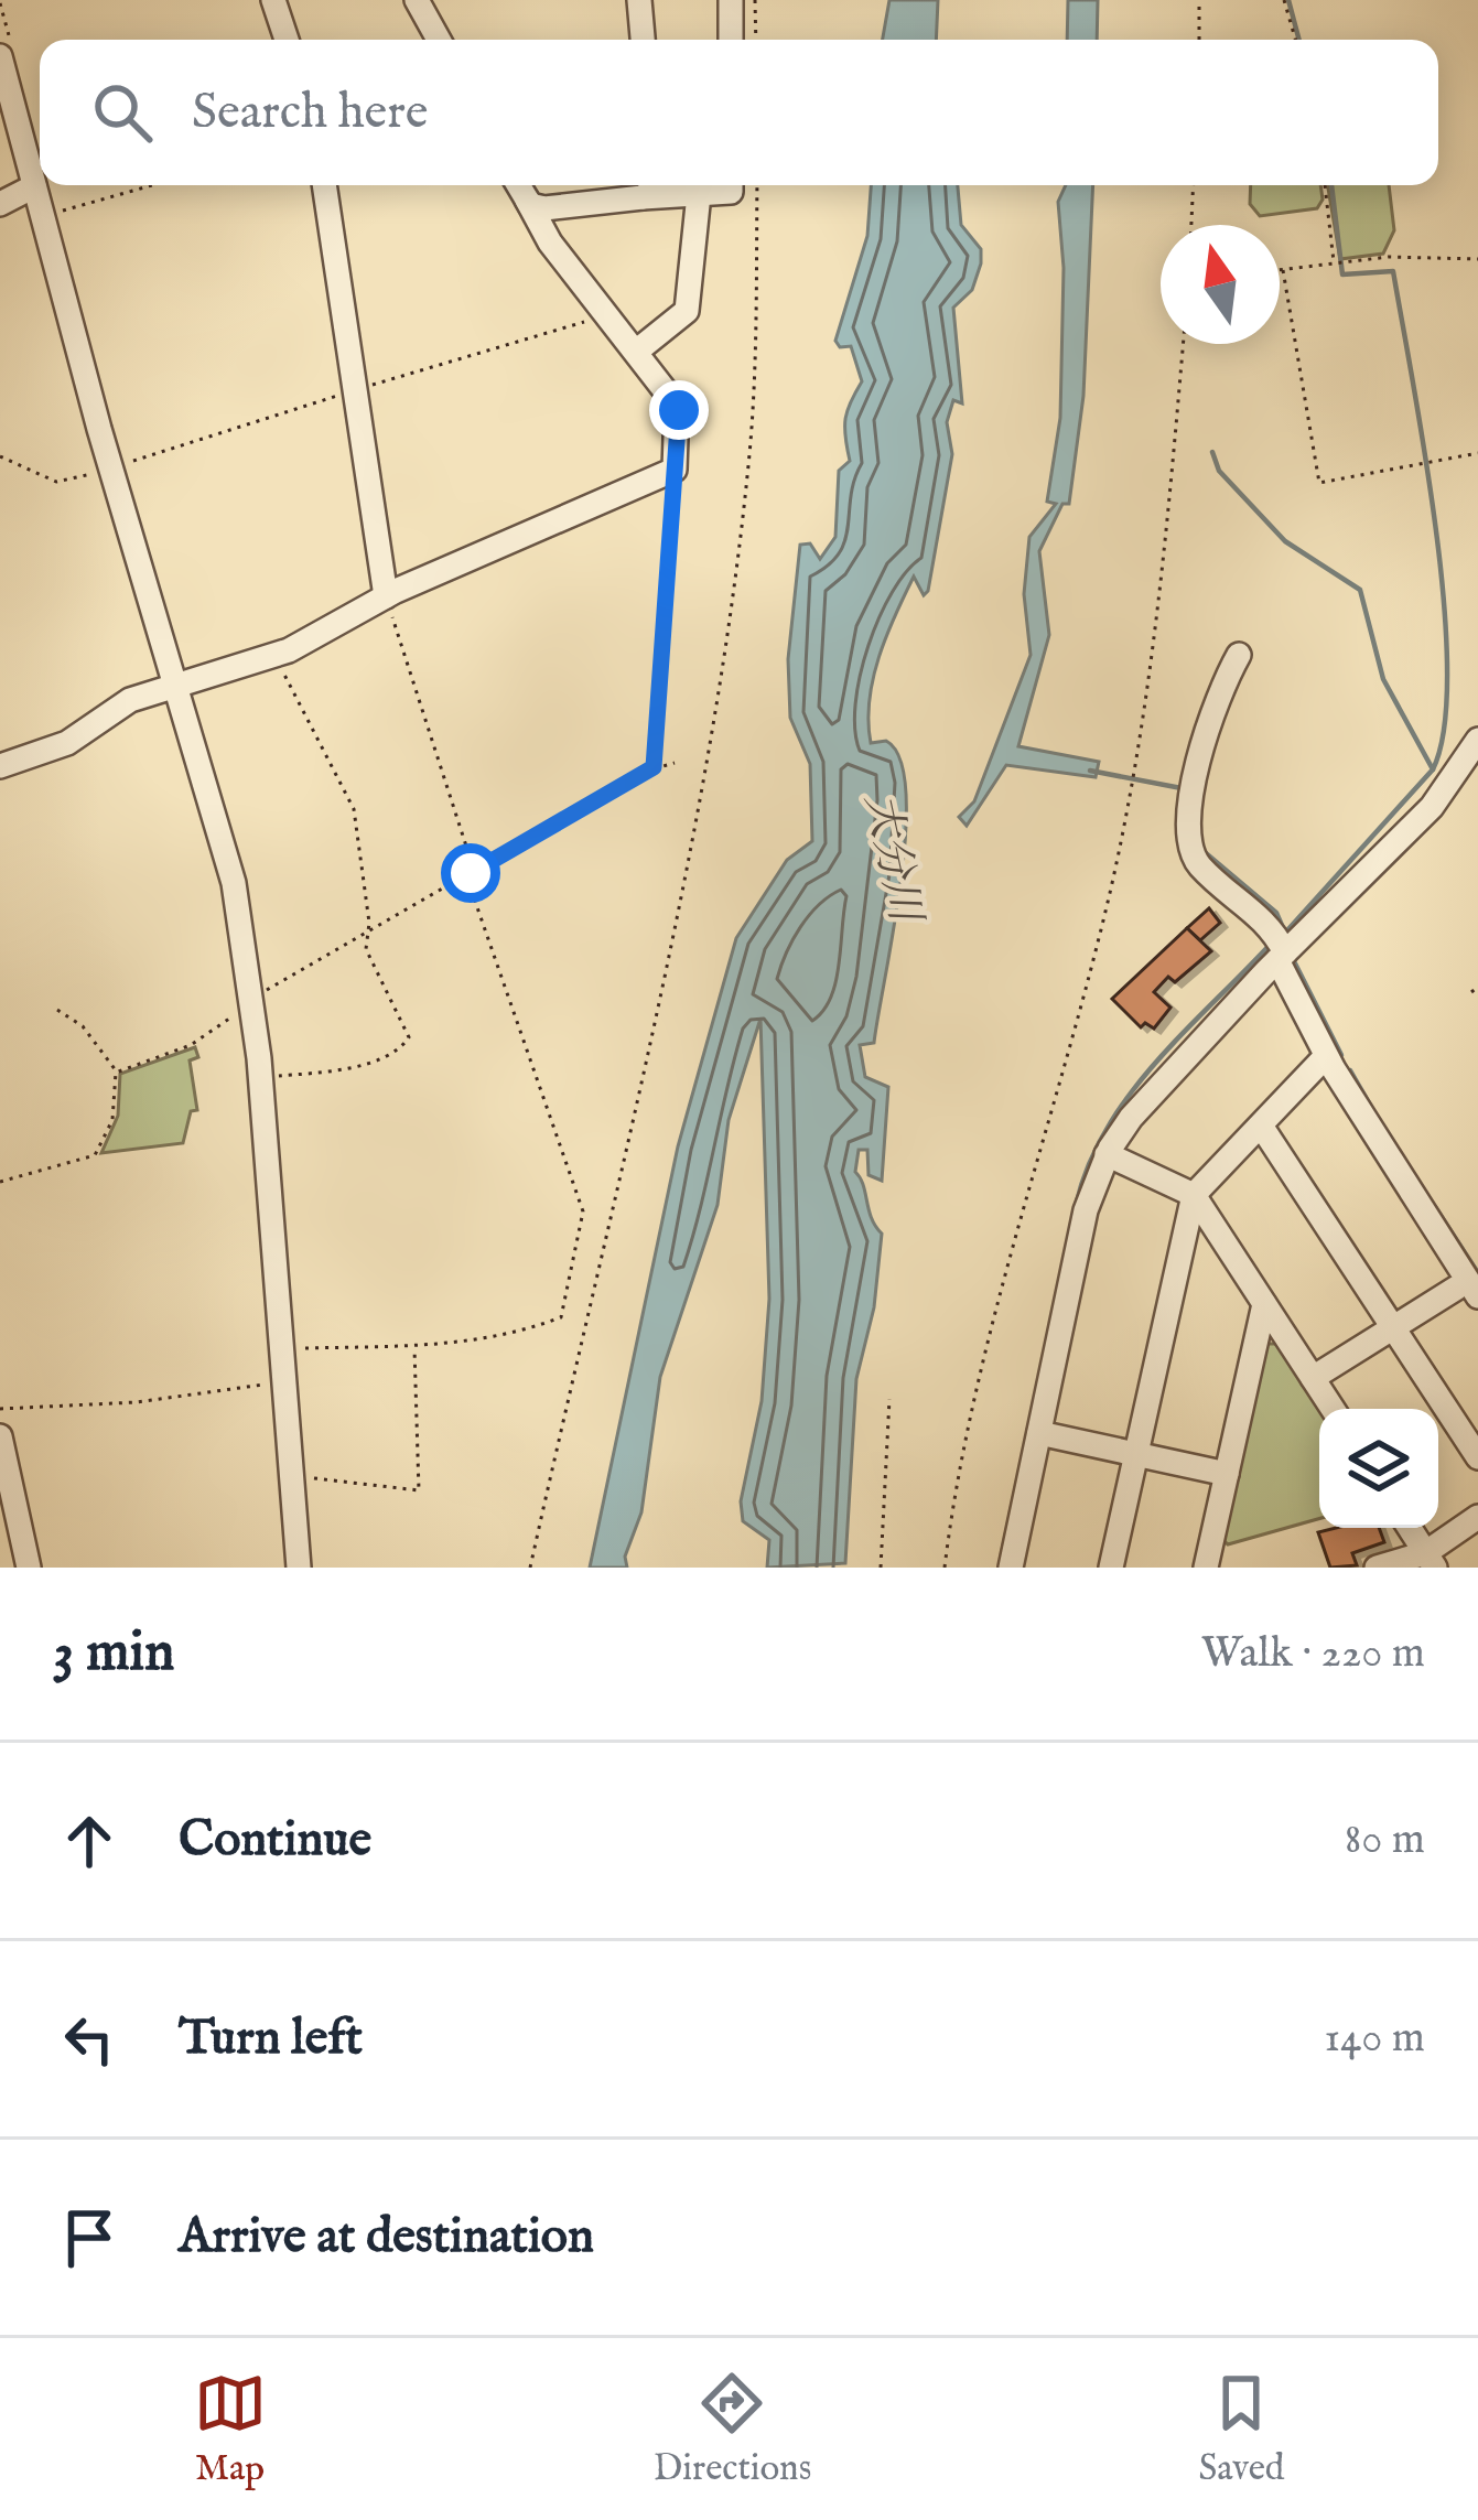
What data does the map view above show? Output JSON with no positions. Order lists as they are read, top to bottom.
{
  "water": ["大分川"],
  "north": "top",
  "page": {
    "search": "Search here",
    "heading": ["3 min", "Walk · 220 m"],
    "list": [
      ["Continue", "80 m"],
      ["Turn left", "140 m"],
      "Arrive at destination"
    ],
    "nav": ["Map", "Directions", "Saved"]
  }
}
